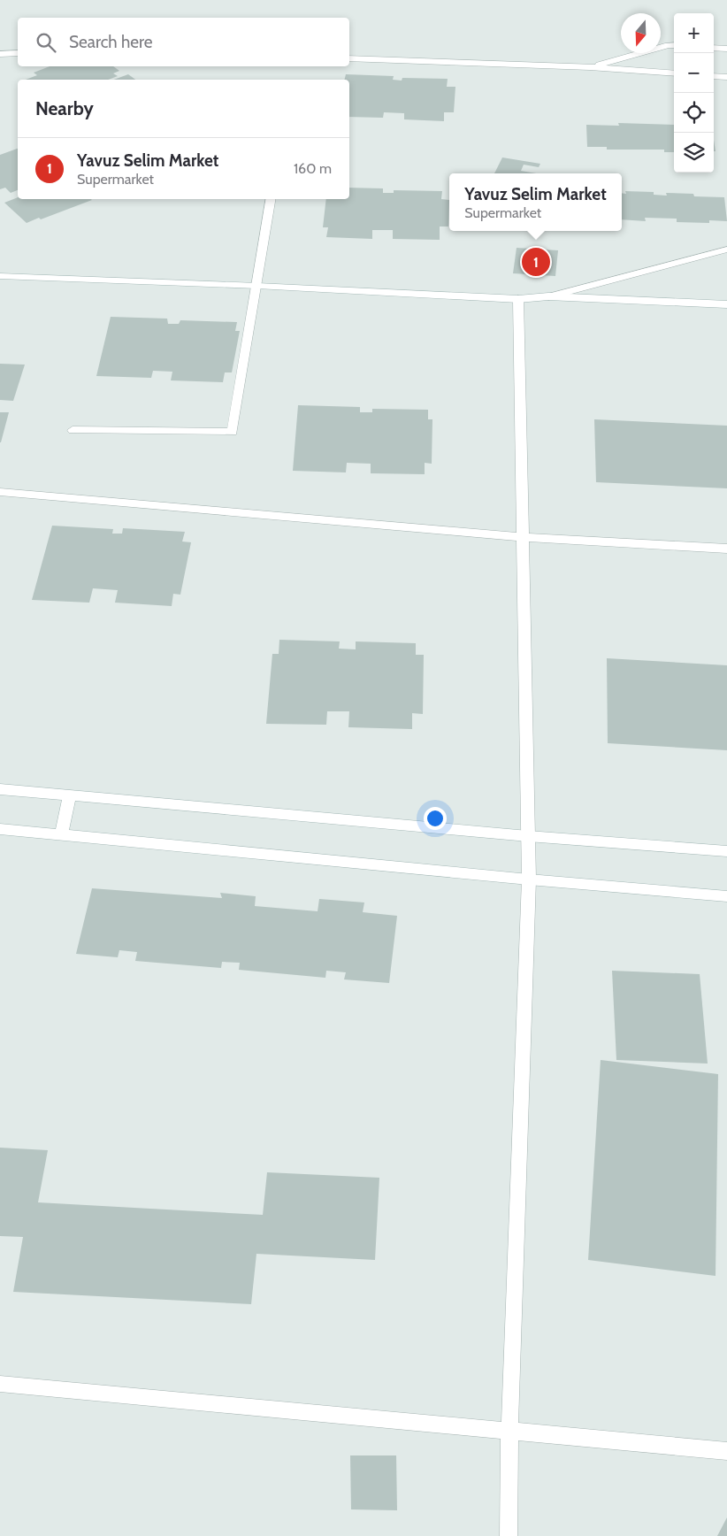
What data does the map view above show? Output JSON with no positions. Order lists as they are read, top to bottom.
{
  "north": "bottom",
  "page": {
    "map_buttons": ["+", "−"],
    "search": "Search here",
    "heading": "Nearby",
    "list": [
      {
        "mark": "1",
        "name": "Yavuz Selim Market",
        "note": "Supermarket",
        "value": "160 m"
      }
    ],
    "popup": ["Yavuz Selim Market", "Supermarket"],
    "pins": "1"
  }
}
